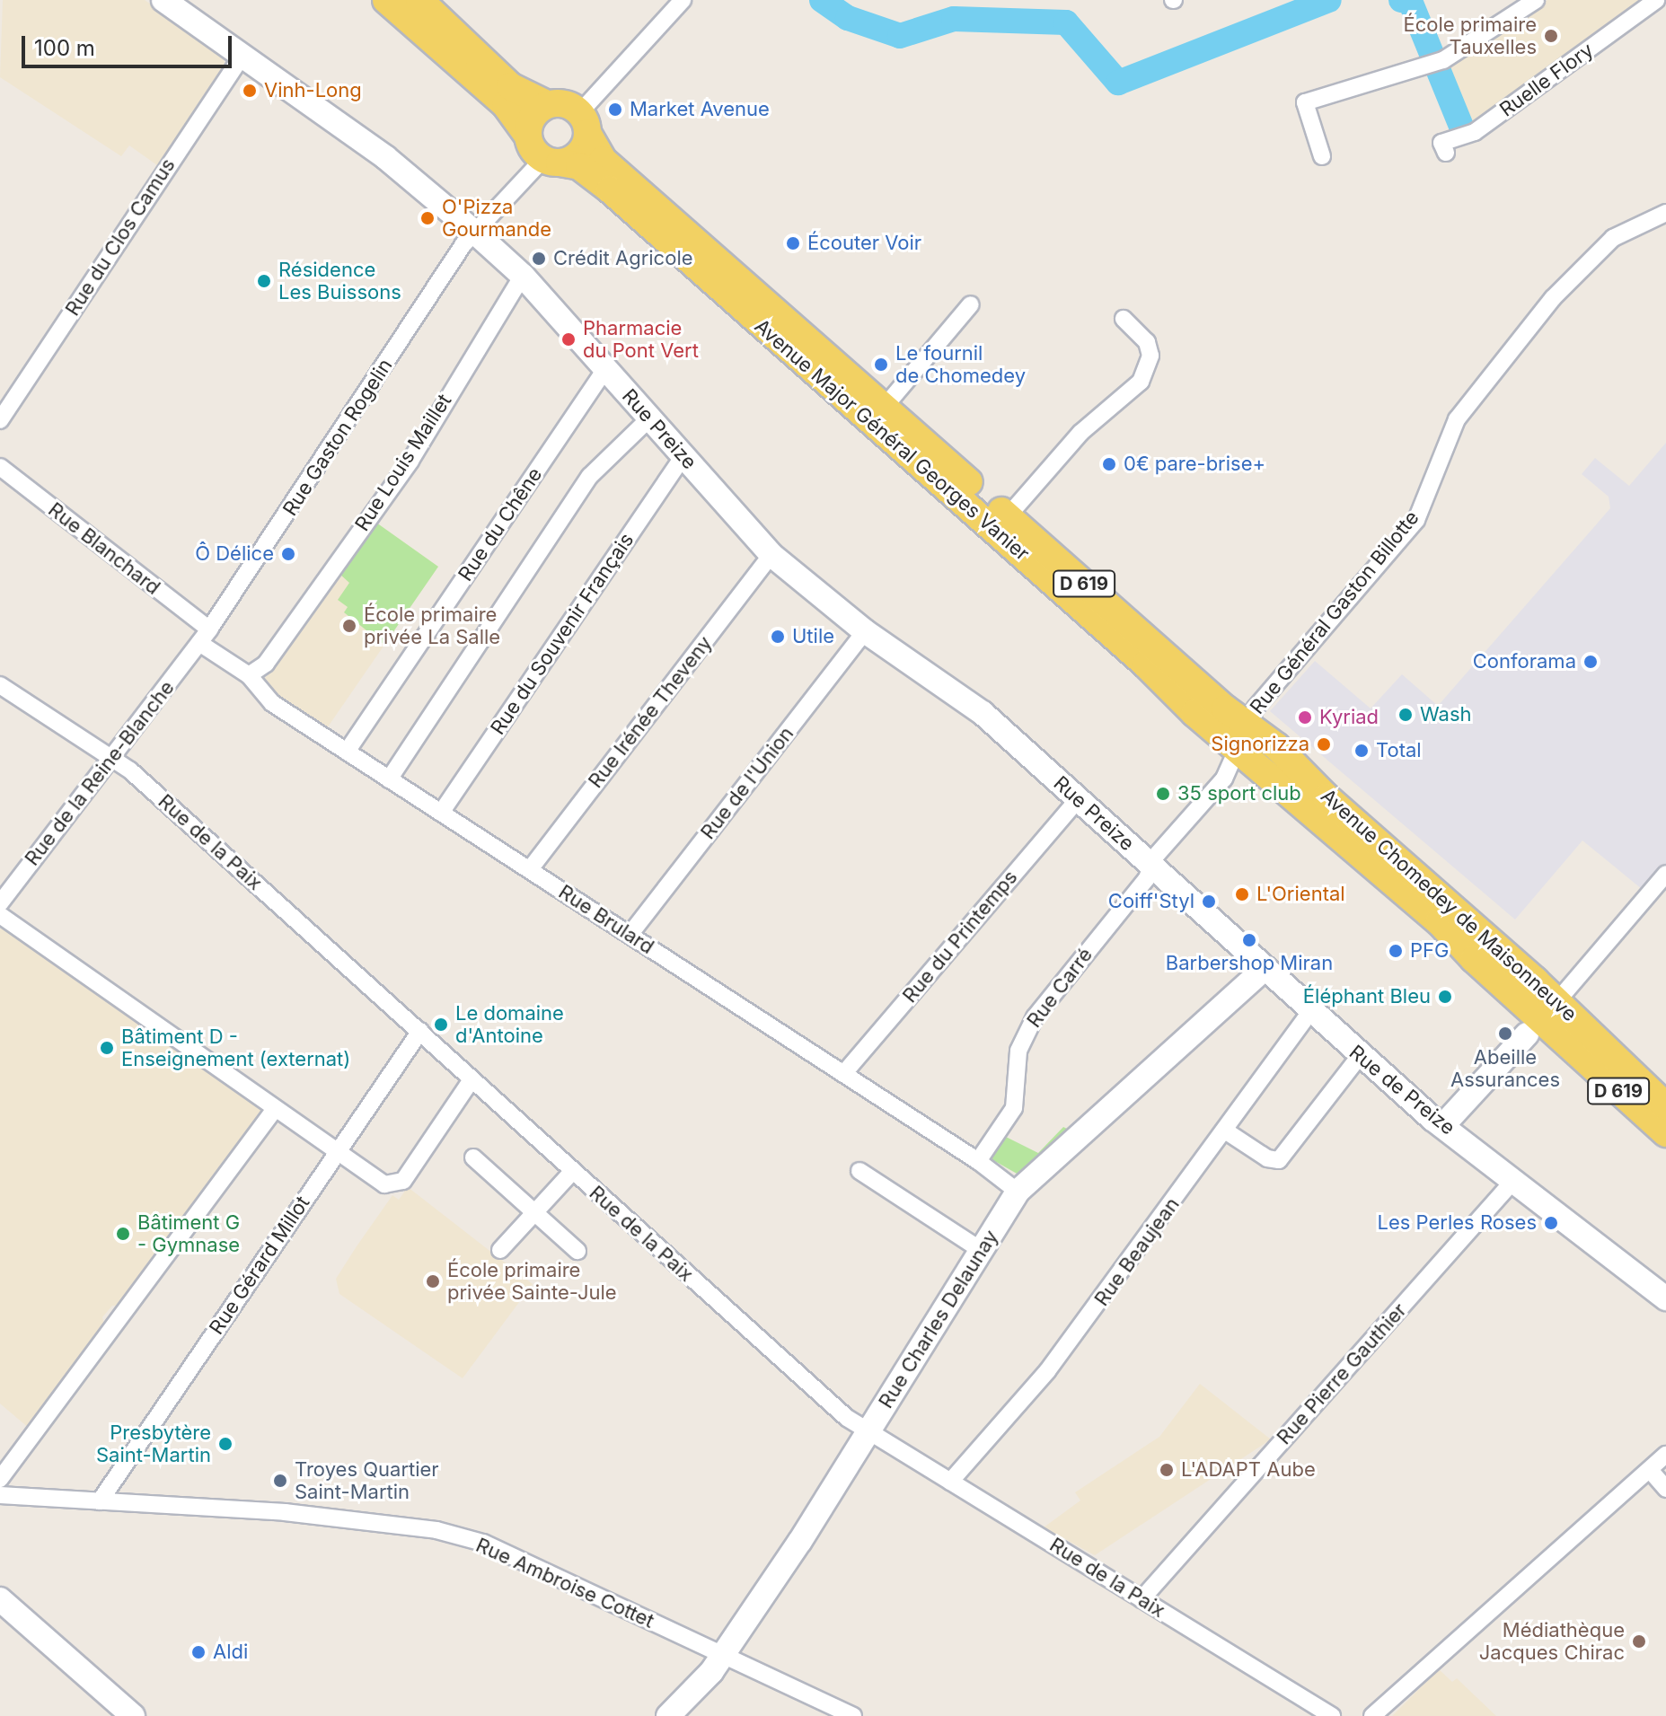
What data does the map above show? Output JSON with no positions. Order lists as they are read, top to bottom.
{
  "streets": {
    "main road": ["Avenue Major Général Georges Vanier", "D 619", "Avenue Chomedey de Maisonneuve"],
    "street": [
      "Ruelle Flory",
      "Rue du Clos Camus",
      "Rue Preize",
      "Rue Gaston Rogelin",
      "Rue Louis Maillet",
      "Rue du Chêne",
      "Rue Blanchard",
      "Rue Général Gaston Billotte",
      "Rue du Souvenir Français",
      "Rue Irénée Theveny",
      "Rue de la Reine-Blanche",
      "Rue de l'Union",
      "Rue de la Paix",
      "Rue Brulard",
      "Rue du Printemps",
      "Rue Carré",
      "Rue de Preize",
      "Rue Beaujean",
      "Rue Gérard Millot",
      "Rue Charles Delaunay",
      "Rue Pierre Gauthier",
      "Rue Ambroise Cottet"
    ]
  },
  "crossings": [
    ["Rue du Clos Camus", "Rue Preize"],
    ["Rue Preize", "Rue Gaston Rogelin"],
    ["Rue Preize", "Rue Louis Maillet"],
    ["Rue Preize", "Rue du Chêne"],
    ["Rue Preize", "Rue du Souvenir Français"],
    ["Rue Preize", "Rue Irénée Theveny"],
    ["Rue Preize", "Rue de l'Union"],
    ["Rue Preize", "Rue du Printemps"],
    ["Rue Preize", "Rue Carré"],
    ["Rue Preize", "Rue de Preize"],
    ["Rue Gaston Rogelin", "Avenue Major Général Georges Vanier"],
    ["Rue Gaston Rogelin", "Rue Blanchard"],
    ["Rue Gaston Rogelin", "Rue de la Reine-Blanche"],
    ["Rue Gaston Rogelin", "Avenue Chomedey de Maisonneuve"],
    ["Rue Gaston Rogelin", "Rue Brulard"],
    ["Avenue Major Général Georges Vanier", "Avenue Chomedey de Maisonneuve"],
    ["Avenue Major Général Georges Vanier", "Rue Carré"],
    ["Rue Louis Maillet", "Rue Brulard"],
    ["Rue du Chêne", "Rue Brulard"],
    ["Rue Général Gaston Billotte", "Avenue Chomedey de Maisonneuve"],
    ["Rue Général Gaston Billotte", "Rue Carré"],
    ["Rue du Souvenir Français", "Rue Brulard"],
    ["Rue Irénée Theveny", "Rue Brulard"],
    ["Rue de la Reine-Blanche", "Rue de la Paix"],
    ["Rue de la Reine-Blanche", "Rue Brulard"],
    ["Rue de l'Union", "Rue Brulard"],
    ["Rue de la Paix", "Rue Beaujean"],
    ["Rue de la Paix", "Rue Gérard Millot"],
    ["Rue de la Paix", "Rue Charles Delaunay"],
    ["Rue de la Paix", "Rue Pierre Gauthier"],
    ["Avenue Chomedey de Maisonneuve", "Rue Carré"],
    ["Rue Brulard", "Rue du Printemps"],
    ["Rue Brulard", "Rue Carré"],
    ["Rue Brulard", "Rue Charles Delaunay"],
    ["Rue Carré", "Rue de Preize"],
    ["Rue de Preize", "Rue Beaujean"],
    ["Rue de Preize", "Rue Charles Delaunay"],
    ["Rue de Preize", "Rue Pierre Gauthier"],
    ["Rue Gérard Millot", "Rue Ambroise Cottet"],
    ["Rue Charles Delaunay", "Rue Ambroise Cottet"]
  ],
  "places": [
    "École primaire Tauxelles",
    "Vinh-Long",
    "Market Avenue",
    "O'Pizza Gourmande",
    "Écouter Voir",
    "Crédit Agricole",
    "Résidence Les Buissons",
    "Pharmacie du Pont Vert",
    "Le fournil de Chomedey",
    "0€ pare-brise+",
    "Ô Délice",
    "École primaire privée La Salle",
    "Utile",
    "Conforama",
    "Wash",
    "Kyriad",
    "Signorizza",
    "Total",
    "35 sport club",
    "L'Oriental",
    "Coiff'Styl",
    "Barbershop Miran",
    "PFG",
    "Éléphant Bleu",
    "Le domaine d'Antoine",
    "Abeille Assurances",
    "Bâtiment D - Enseignement (externat)",
    "Les Perles Roses",
    "Bâtiment G - Gymnase",
    "École primaire privée Sainte-Jule",
    "Presbytère Saint-Martin",
    "L'ADAPT Aube",
    "Troyes Quartier Saint-Martin",
    "Médiathèque Jacques Chirac",
    "Aldi"
  ],
  "scale_bar": "100 m"
}
